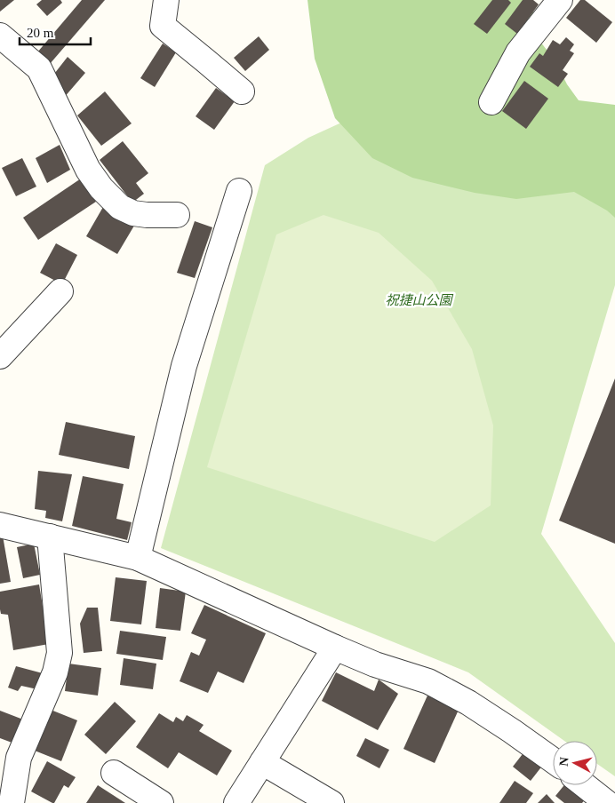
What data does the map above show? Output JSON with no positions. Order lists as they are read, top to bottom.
{
  "parks": ["祝捷山公園"],
  "scale_bar": "20 m",
  "north": "left"
}
